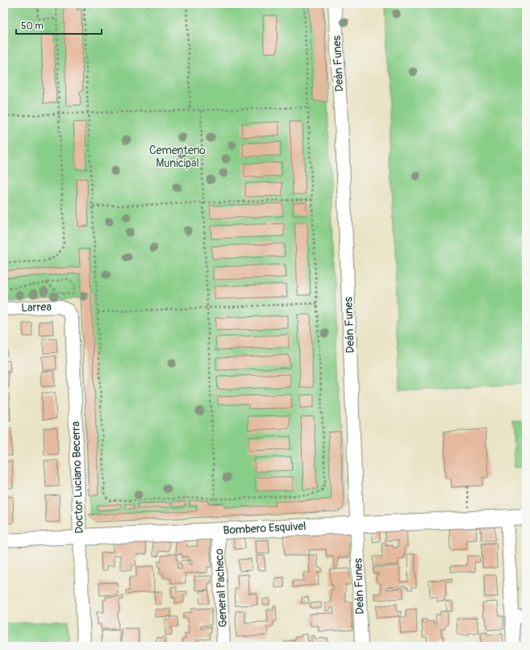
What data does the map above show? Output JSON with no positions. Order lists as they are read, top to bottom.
{
  "streets": {
    "street": [
      "Deán Funes",
      "Larrea",
      "Doctor Luciano Becerra",
      "Bombero Esquivel",
      "General Pacheco"
    ]
  },
  "crossings": [
    ["Deán Funes", "Bombero Esquivel"],
    ["Larrea", "Doctor Luciano Becerra"],
    ["Doctor Luciano Becerra", "Bombero Esquivel"],
    ["Bombero Esquivel", "General Pacheco"]
  ],
  "parks": ["Cementerio Municipal"],
  "scale_bar": "50 m"
}
